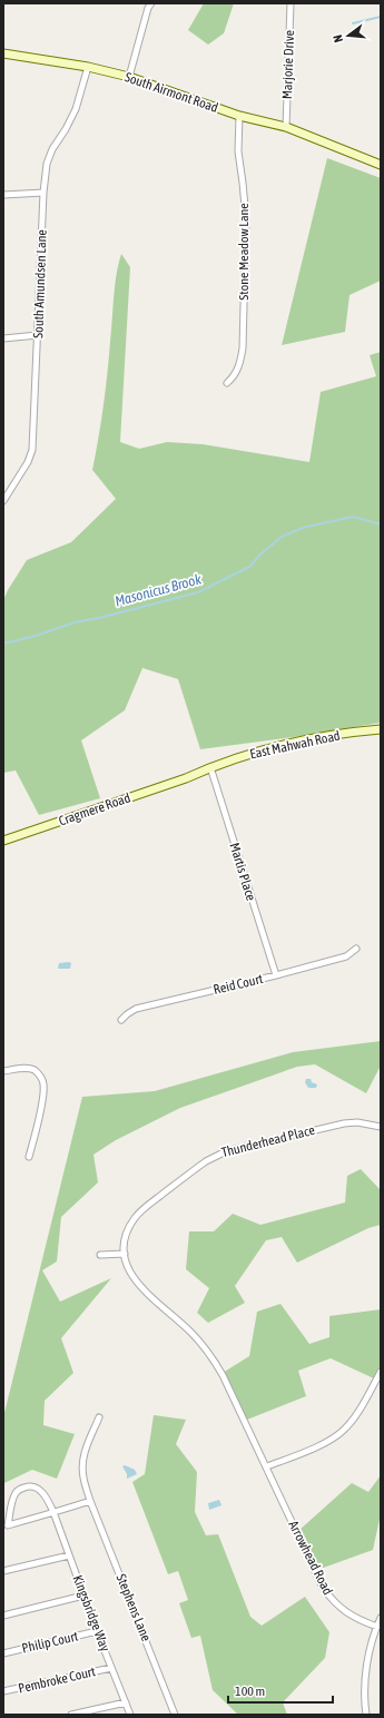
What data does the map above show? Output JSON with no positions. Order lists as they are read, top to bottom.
{
  "streets": {
    "street": [
      "Marjorie Drive",
      "South Airmont Road",
      "Stone Meadow Lane",
      "South Amundsen Lane",
      "East Mahwah Road",
      "Cragmere Road",
      "Martis Place",
      "Reid Court",
      "Thunderhead Place",
      "Arrowhead Road",
      "Stephens Lane",
      "Kingsbridge Way",
      "Philip Court",
      "Pembroke Court"
    ]
  },
  "crossings": [
    ["Marjorie Drive", "South Airmont Road"],
    ["South Airmont Road", "Stone Meadow Lane"],
    ["South Airmont Road", "South Amundsen Lane"],
    ["East Mahwah Road", "Cragmere Road"],
    ["East Mahwah Road", "Martis Place"],
    ["Martis Place", "Reid Court"],
    ["Thunderhead Place", "Arrowhead Road"],
    ["Kingsbridge Way", "Philip Court"],
    ["Kingsbridge Way", "Pembroke Court"]
  ],
  "water": ["Masonicus Brook"],
  "scale_bar": "100 m",
  "north": "left"
}
